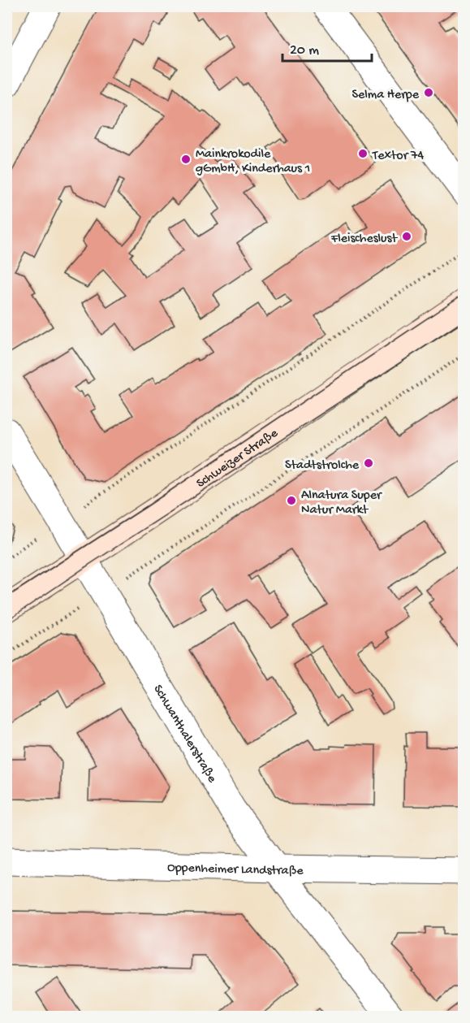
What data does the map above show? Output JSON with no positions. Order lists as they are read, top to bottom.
{
  "streets": {
    "street": ["Schweizer Straße", "Schwanthalerstraße", "Oppenheimer Landstraße"]
  },
  "crossings": [
    ["Schweizer Straße", "Schwanthalerstraße"],
    ["Schwanthalerstraße", "Oppenheimer Landstraße"]
  ],
  "places": [
    "Selma Herpe",
    "Textor 74",
    "Mainkrokodile gGmbH, Kinderhaus 1",
    "Fleischeslust",
    "Stadtstrolche",
    "Alnatura Super Natur Markt"
  ],
  "scale_bar": "20 m"
}
